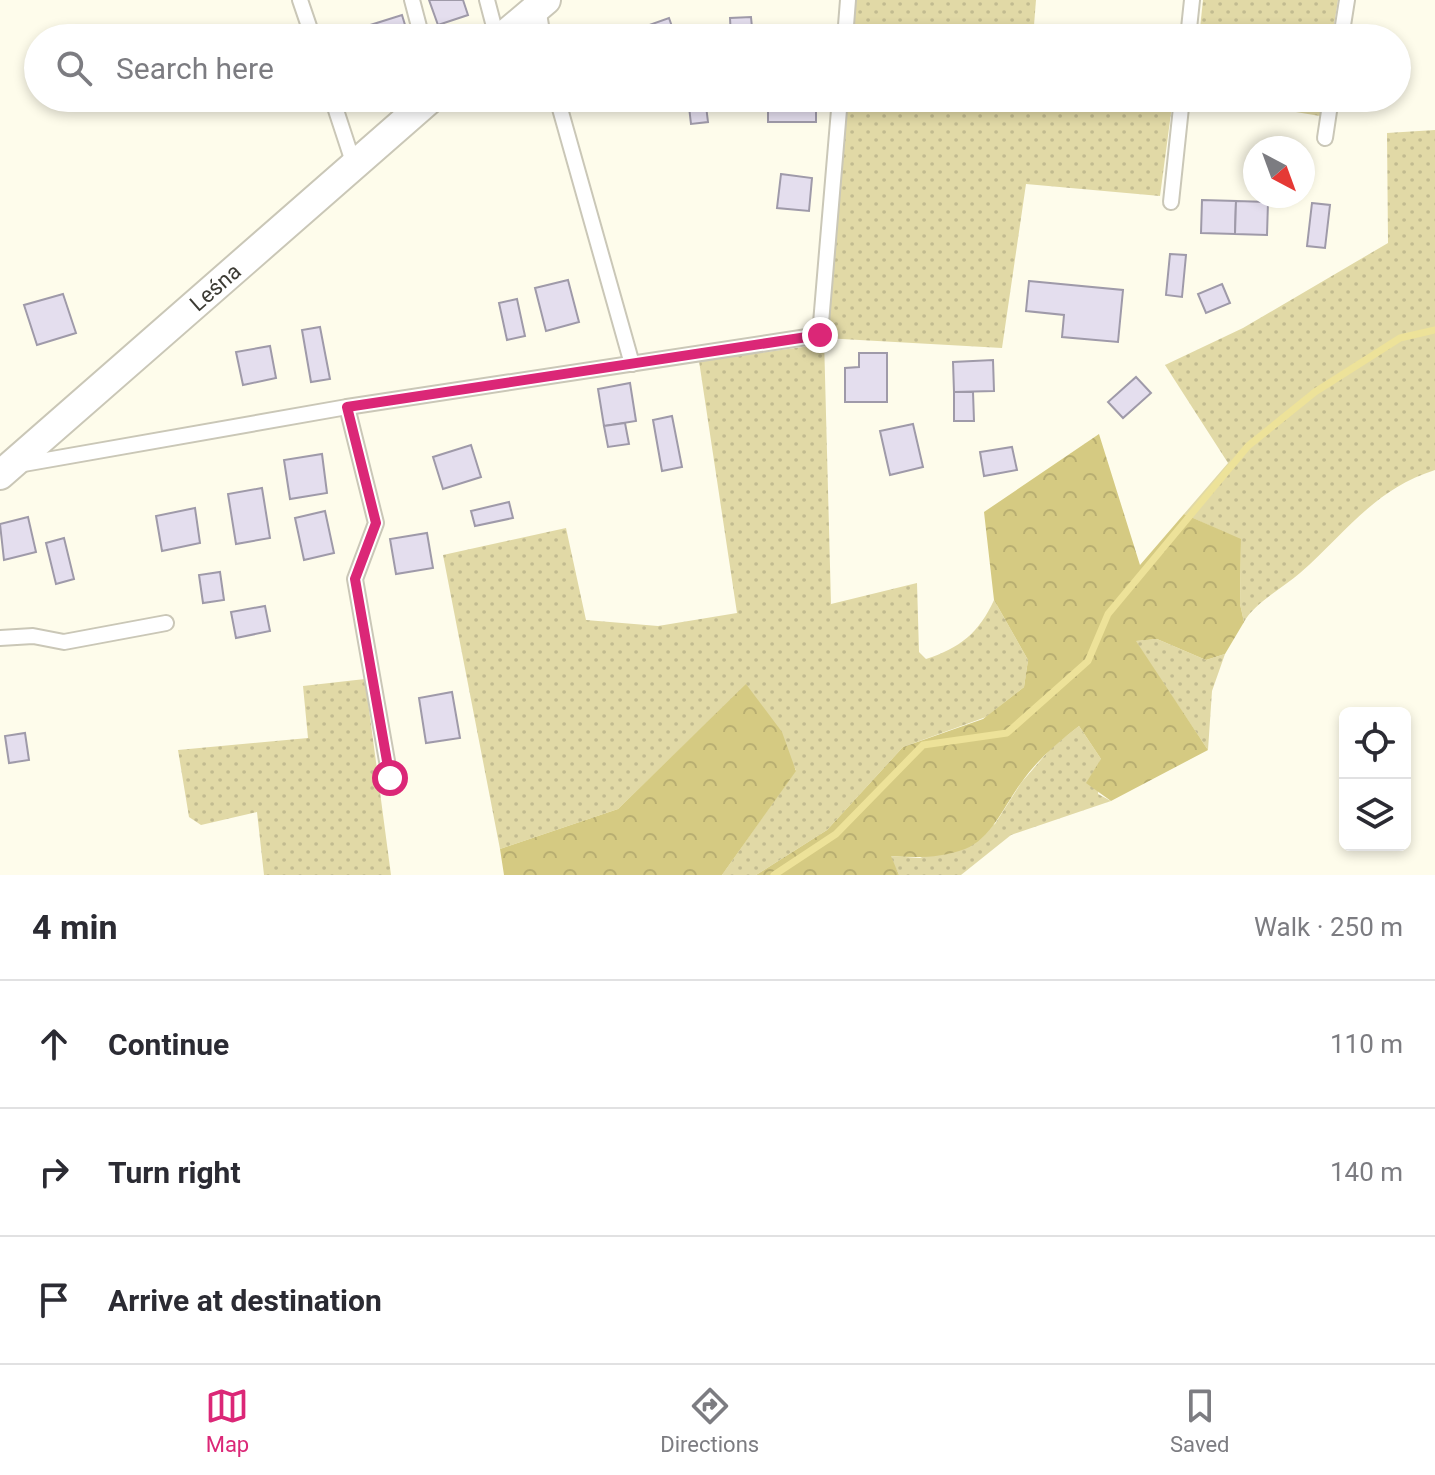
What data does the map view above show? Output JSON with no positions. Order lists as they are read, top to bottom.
{
  "streets": {
    "street": ["Leśna"]
  },
  "north": "bottom right",
  "page": {
    "search": "Search here",
    "heading": ["4 min", "Walk · 250 m"],
    "list": [
      ["Continue", "110 m"],
      ["Turn right", "140 m"],
      "Arrive at destination"
    ],
    "nav": ["Map", "Directions", "Saved"]
  }
}
